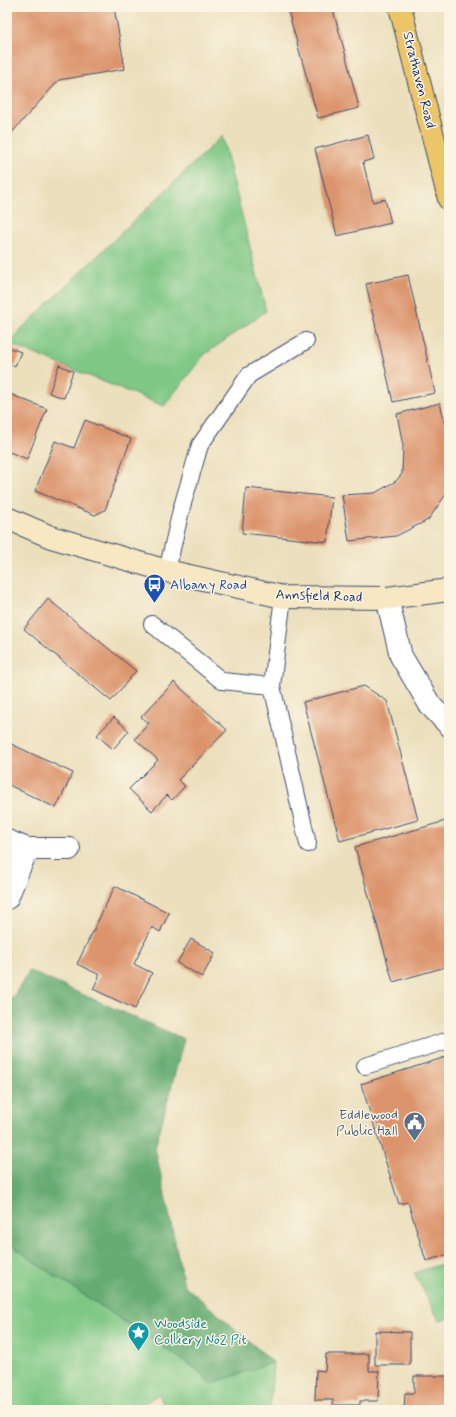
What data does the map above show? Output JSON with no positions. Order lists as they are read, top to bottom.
{
  "streets": {
    "main road": ["Strathaven Road"],
    "street": ["Annsfield Road"]
  },
  "places": {
    "bus stop": ["Albany Road"],
    "public building": ["Eddlewood Public Hall"],
    "place": ["Woodside Colliery No2 Pit"]
  }
}
